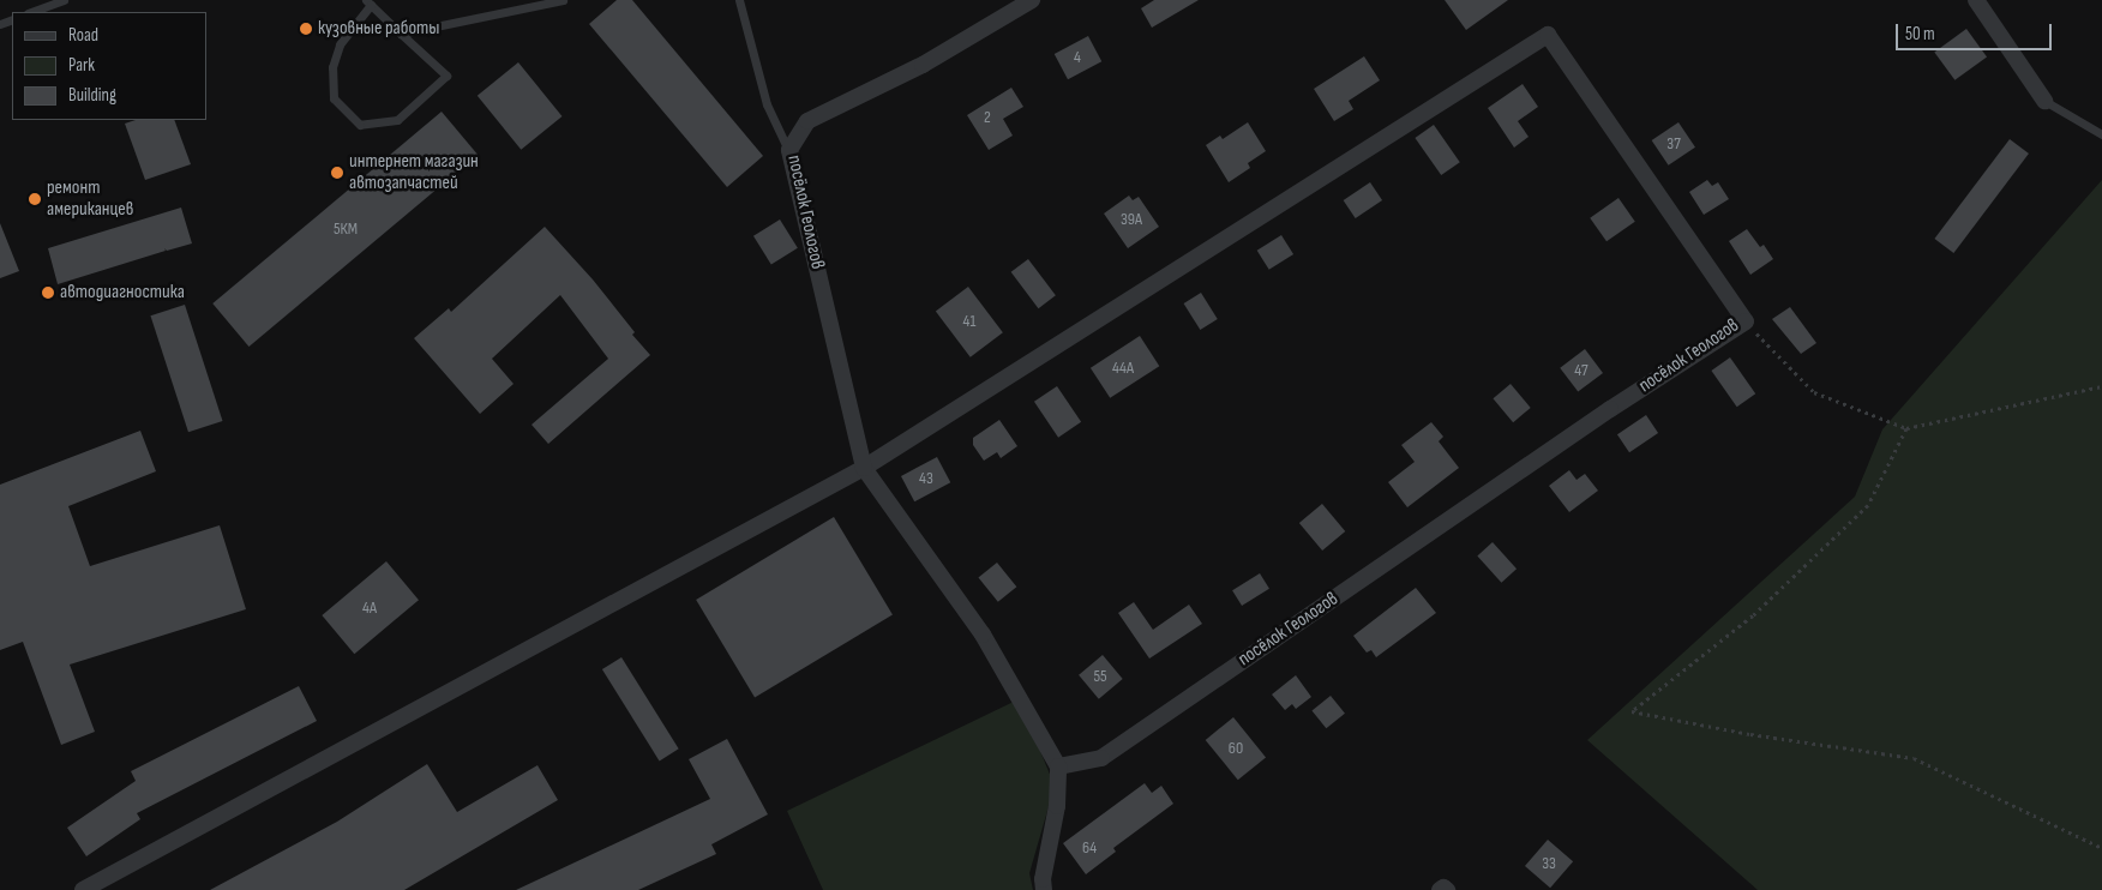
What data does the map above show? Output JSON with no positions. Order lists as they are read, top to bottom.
{
  "streets": {
    "street": ["посёлок Геологов"]
  },
  "places": [
    "кузовные работы",
    "интернет магазин автозапчастей",
    "ремонт американцев",
    "автодиагностика"
  ],
  "house_numbers": [
    "4",
    "2",
    "37",
    "39А",
    "5КМ",
    "41",
    "44А",
    "47",
    "43",
    "4А",
    "55",
    "60",
    "64",
    "33"
  ],
  "legend": ["Road", "Park", "Building"],
  "scale_bar": "50 m"
}
